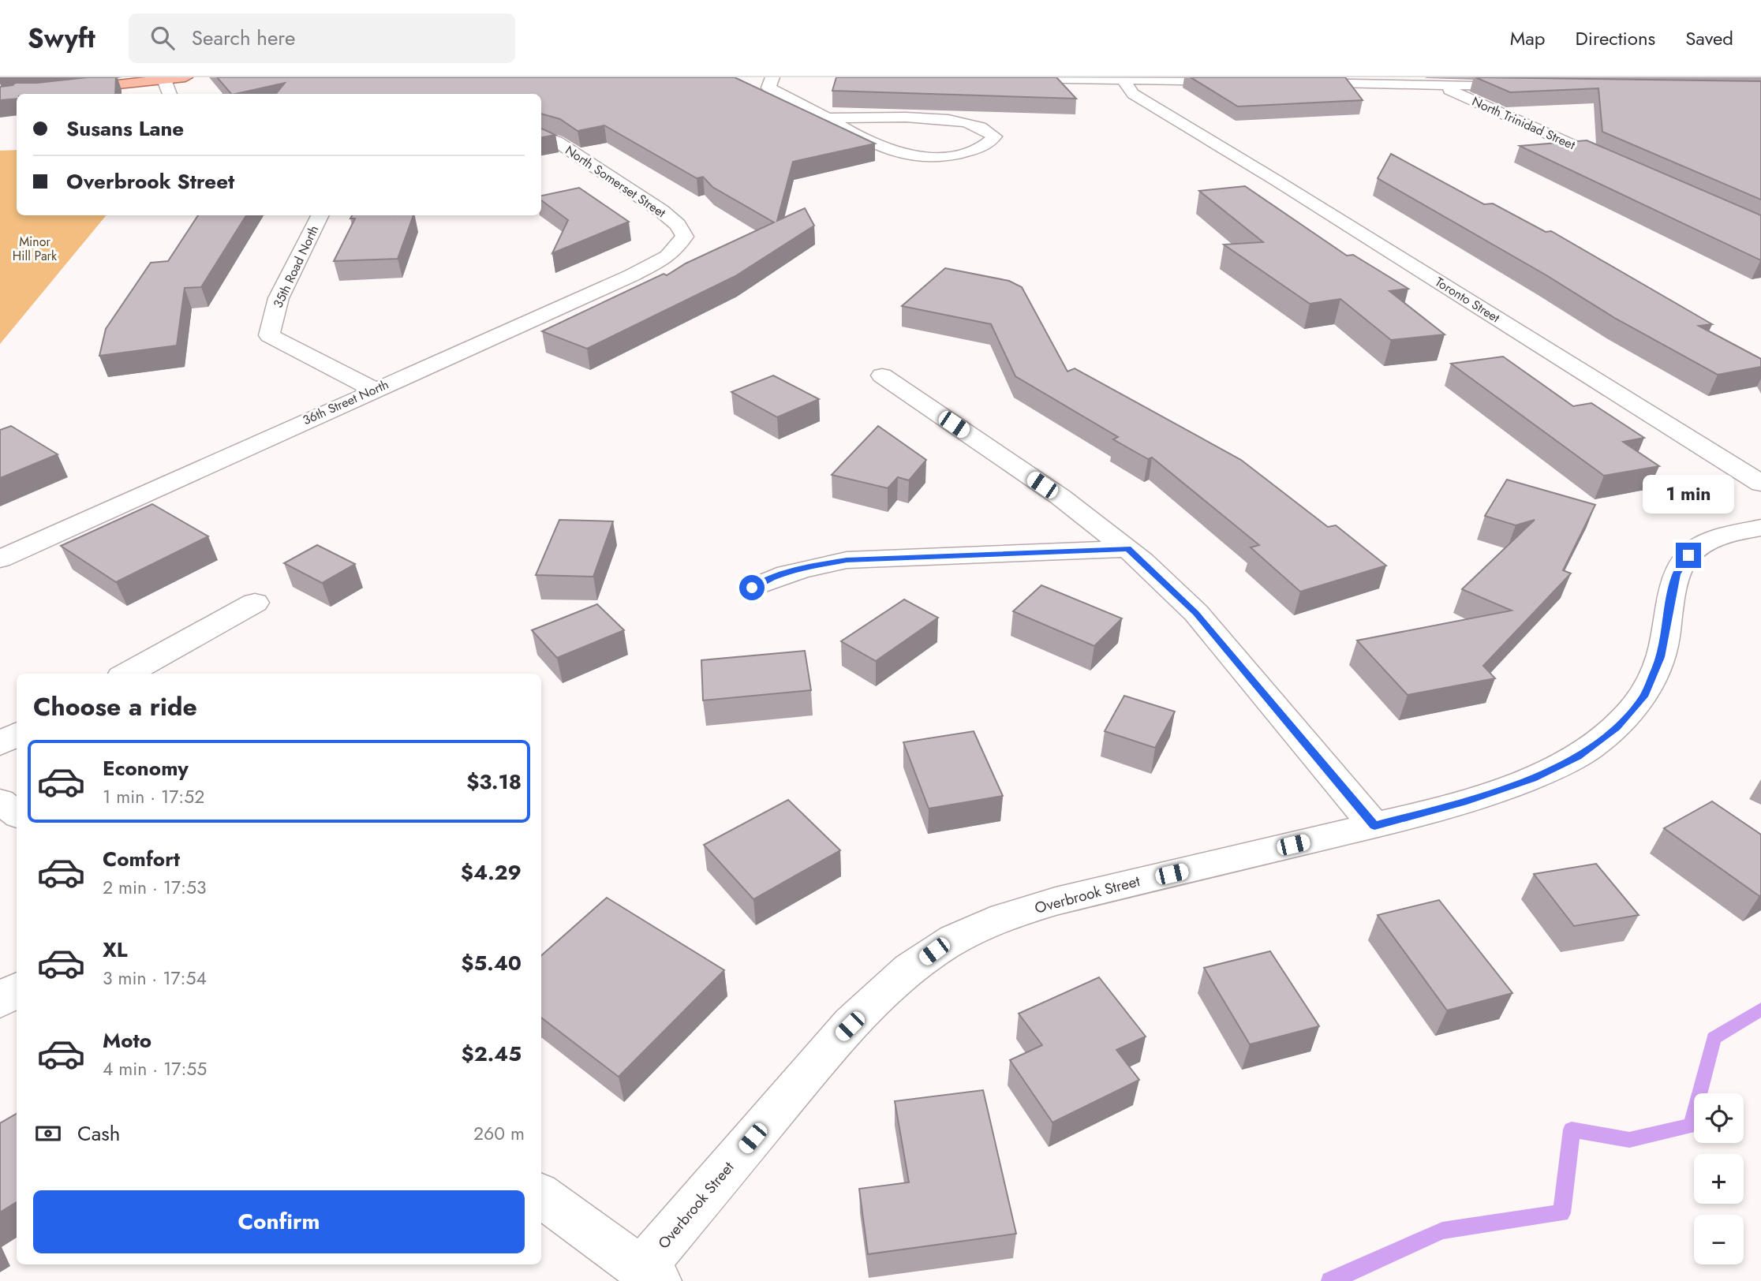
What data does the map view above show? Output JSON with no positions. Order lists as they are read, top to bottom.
{
  "streets": {
    "street": [
      "North Trinidad Street",
      "North Somerset Street",
      "35th Road North",
      "Toronto Street",
      "36th Street North",
      "Overbrook Street"
    ]
  },
  "crossings": [
    ["North Somerset Street", "36th Street North"],
    ["35th Road North", "36th Street North"]
  ],
  "parks": ["Minor Hill Park"],
  "page": {
    "header": "Swyft",
    "search": "Search here",
    "nav": ["Map", "Directions", "Saved"],
    "banner": ["Susans Lane", "Overbrook Street"],
    "bubble": "1 min",
    "heading": "Choose a ride",
    "list": [
      {
        "name": "Economy",
        "note": "1 min · 17:52",
        "value": "$3.18"
      },
      {
        "name": "Comfort",
        "note": "2 min · 17:53",
        "value": "$4.29"
      },
      {
        "name": "XL",
        "note": "3 min · 17:54",
        "value": "$5.40"
      },
      {
        "name": "Moto",
        "note": "4 min · 17:55",
        "value": "$2.45"
      }
    ],
    "map_buttons": ["+", "−"],
    "pay": ["Cash", "260 m"],
    "buttons": "Confirm"
  }
}
